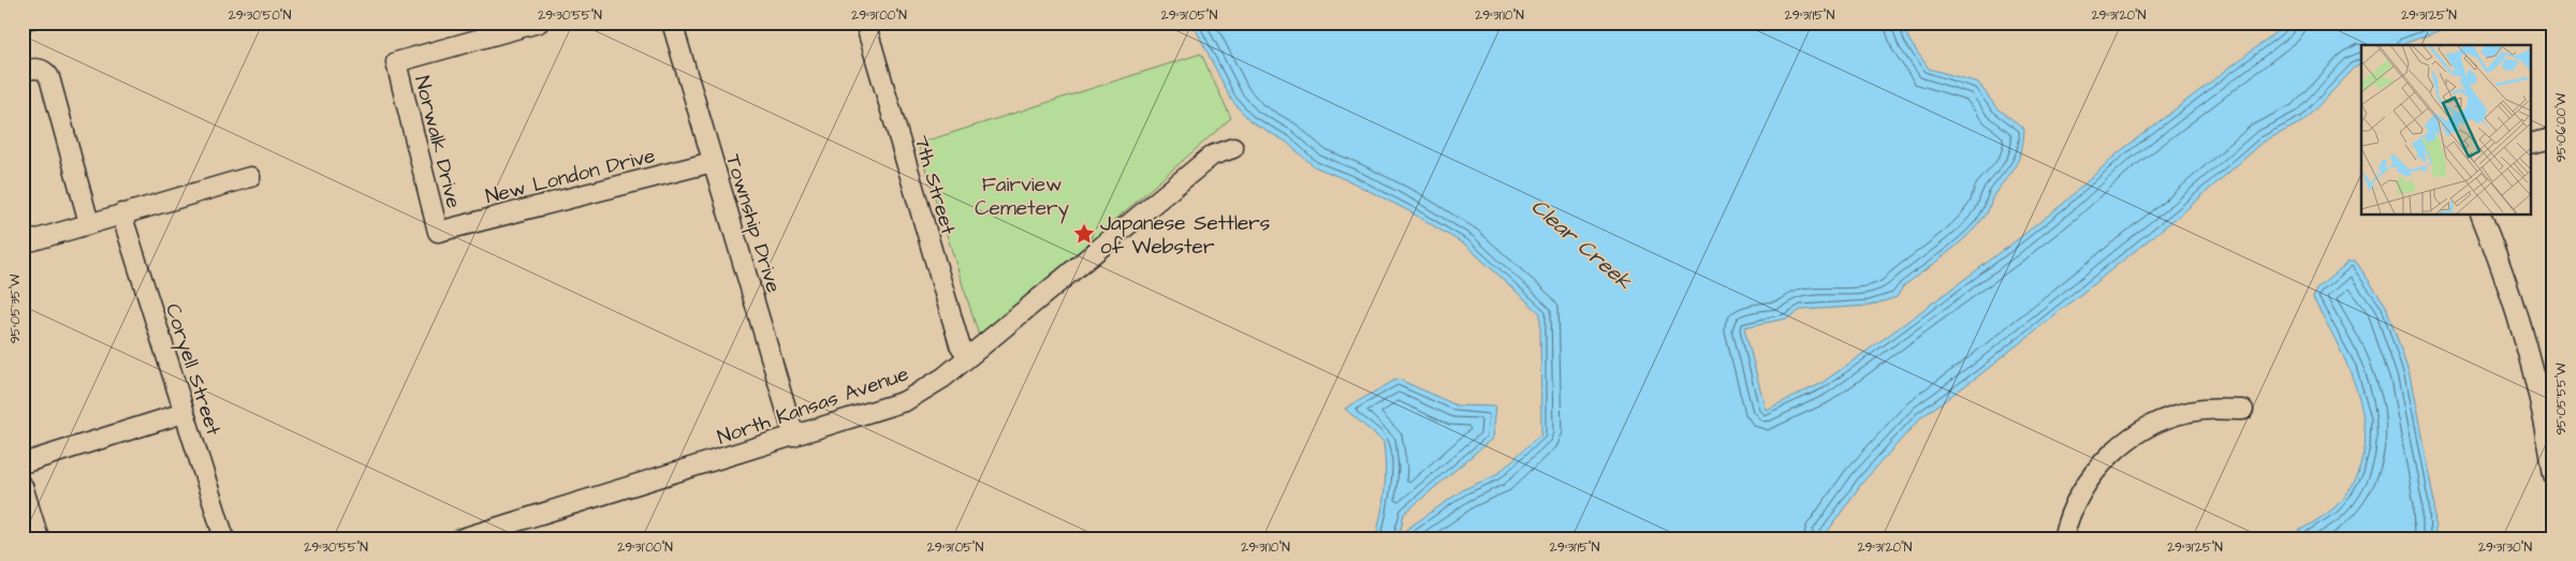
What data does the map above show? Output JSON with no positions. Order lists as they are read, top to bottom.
{
  "streets": {
    "street": [
      "Norwalk Drive",
      "New London Drive",
      "7th Street",
      "Township Drive",
      "Coryell Street",
      "North Kansas Avenue"
    ]
  },
  "crossings": [
    ["Norwalk Drive", "New London Drive"],
    ["New London Drive", "Township Drive"],
    ["7th Street", "North Kansas Avenue"],
    ["Township Drive", "North Kansas Avenue"]
  ],
  "water": ["Clear Creek"],
  "parks": ["Fairview Cemetery"],
  "places": {
    "place": ["Japanese Settlers of Webster"]
  },
  "coordinates": [
    "29°30'50\"N",
    "29°30'55\"N",
    "29°31'00\"N",
    "29°31'05\"N",
    "29°31'10\"N",
    "29°31'15\"N",
    "29°31'20\"N",
    "29°31'25\"N",
    "95°06'00\"W",
    "95°05'35\"W",
    "95°05'55\"W",
    "29°31'30\"N"
  ]
}
